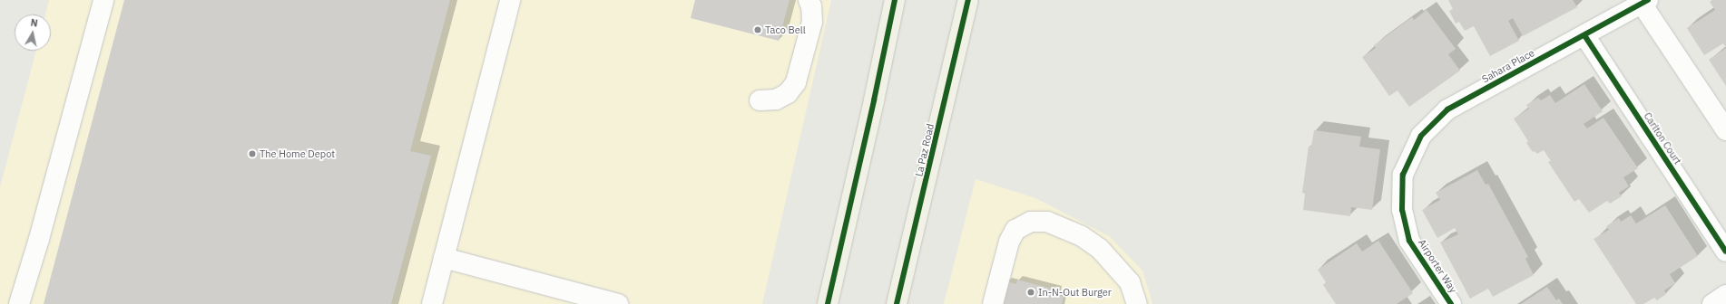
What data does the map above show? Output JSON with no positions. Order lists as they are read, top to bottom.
{
  "streets": {
    "main road": ["La Paz Road"],
    "street": ["Sahara Place", "Carlton Court", "Airporter Way"]
  },
  "crossings": [
    ["Sahara Place", "Carlton Court"],
    ["Sahara Place", "Airporter Way"]
  ],
  "places": ["Taco Bell", "The Home Depot", "In-N-Out Burger"],
  "north": "top"
}
